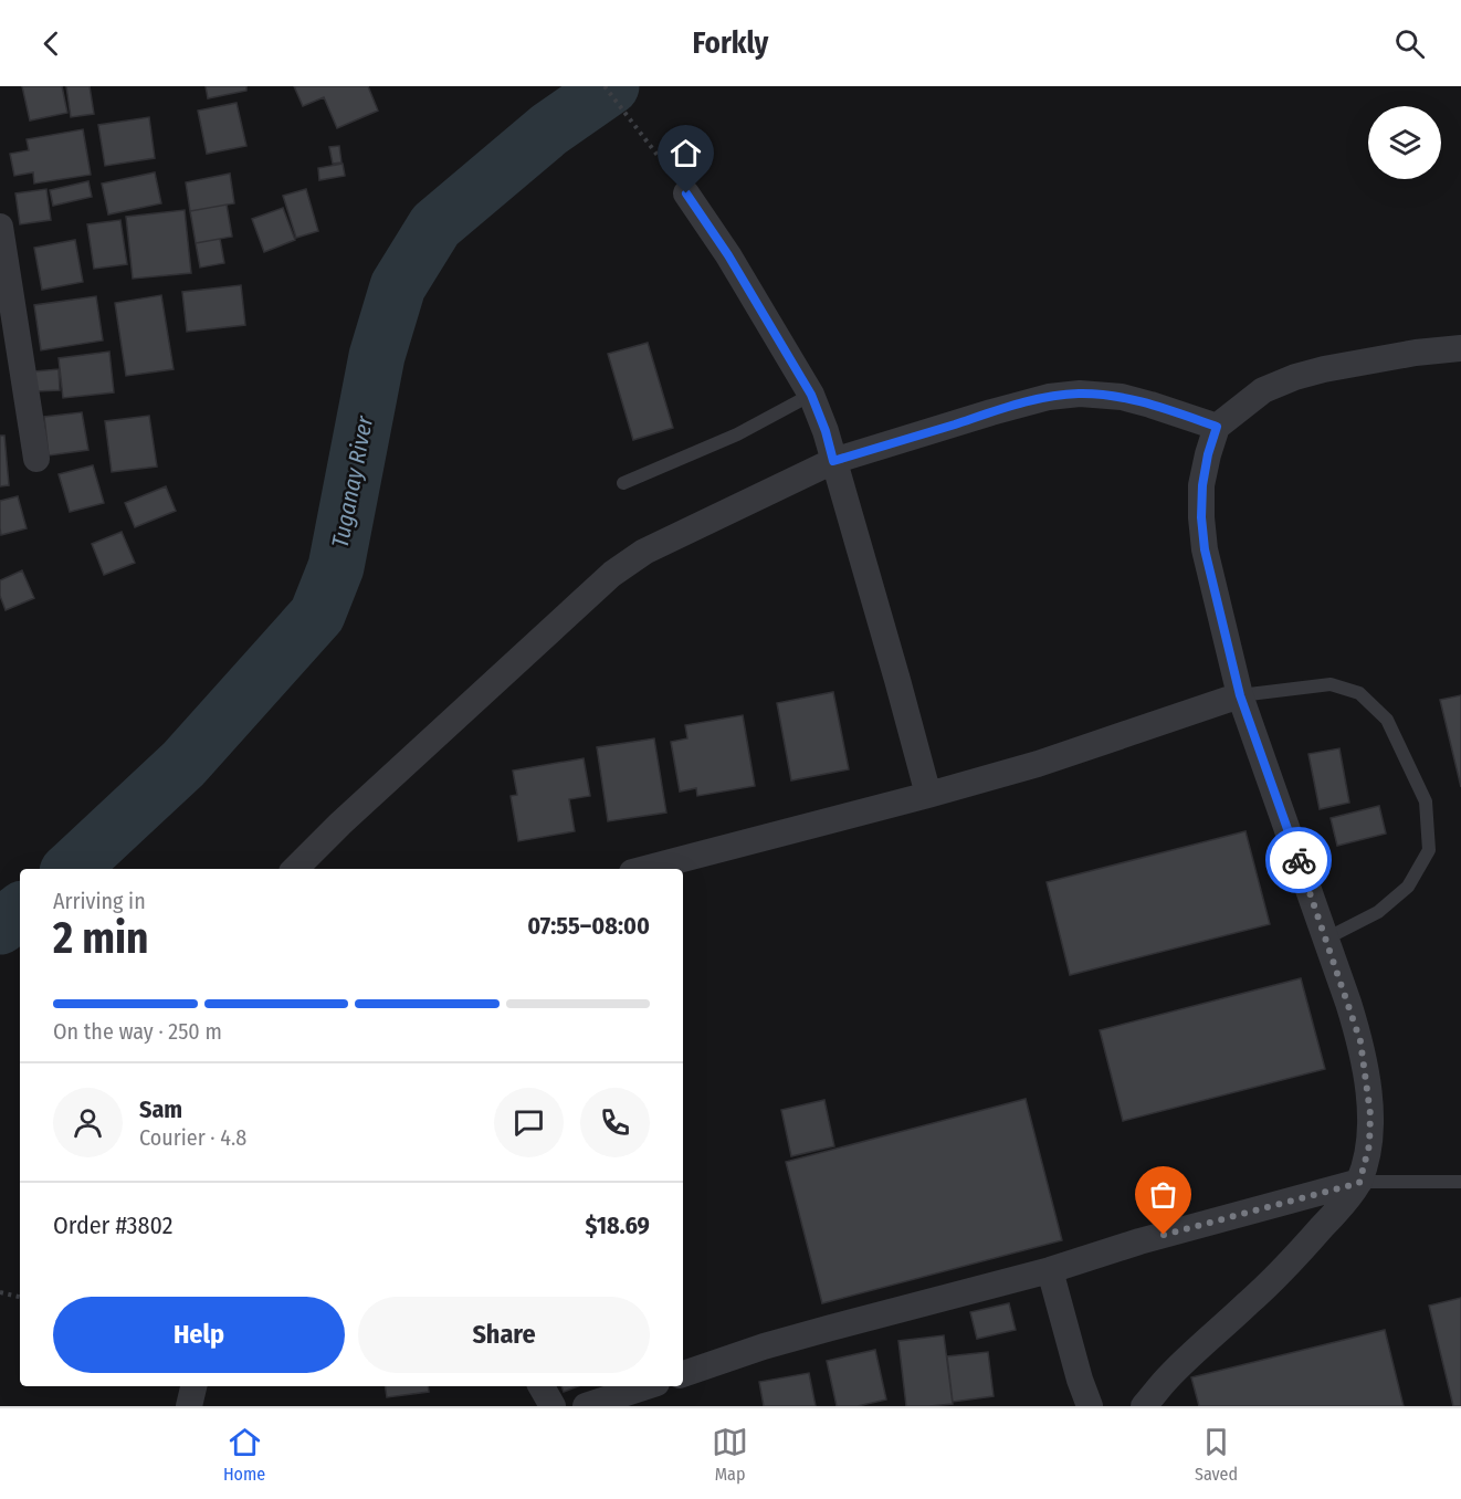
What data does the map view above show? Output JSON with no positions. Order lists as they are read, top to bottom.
{
  "water": ["Tuganay River"],
  "page": {
    "header": "Forkly",
    "heading": ["2 min", "Arriving in", "07:55–08:00"],
    "panel": [
      "Sam",
      "Courier · 4.8",
      "Order #3802",
      "$18.69"
    ],
    "bar": "On the way · 250 m",
    "buttons": ["Help", "Share"],
    "tabs": ["Home", "Map", "Saved"]
  }
}
